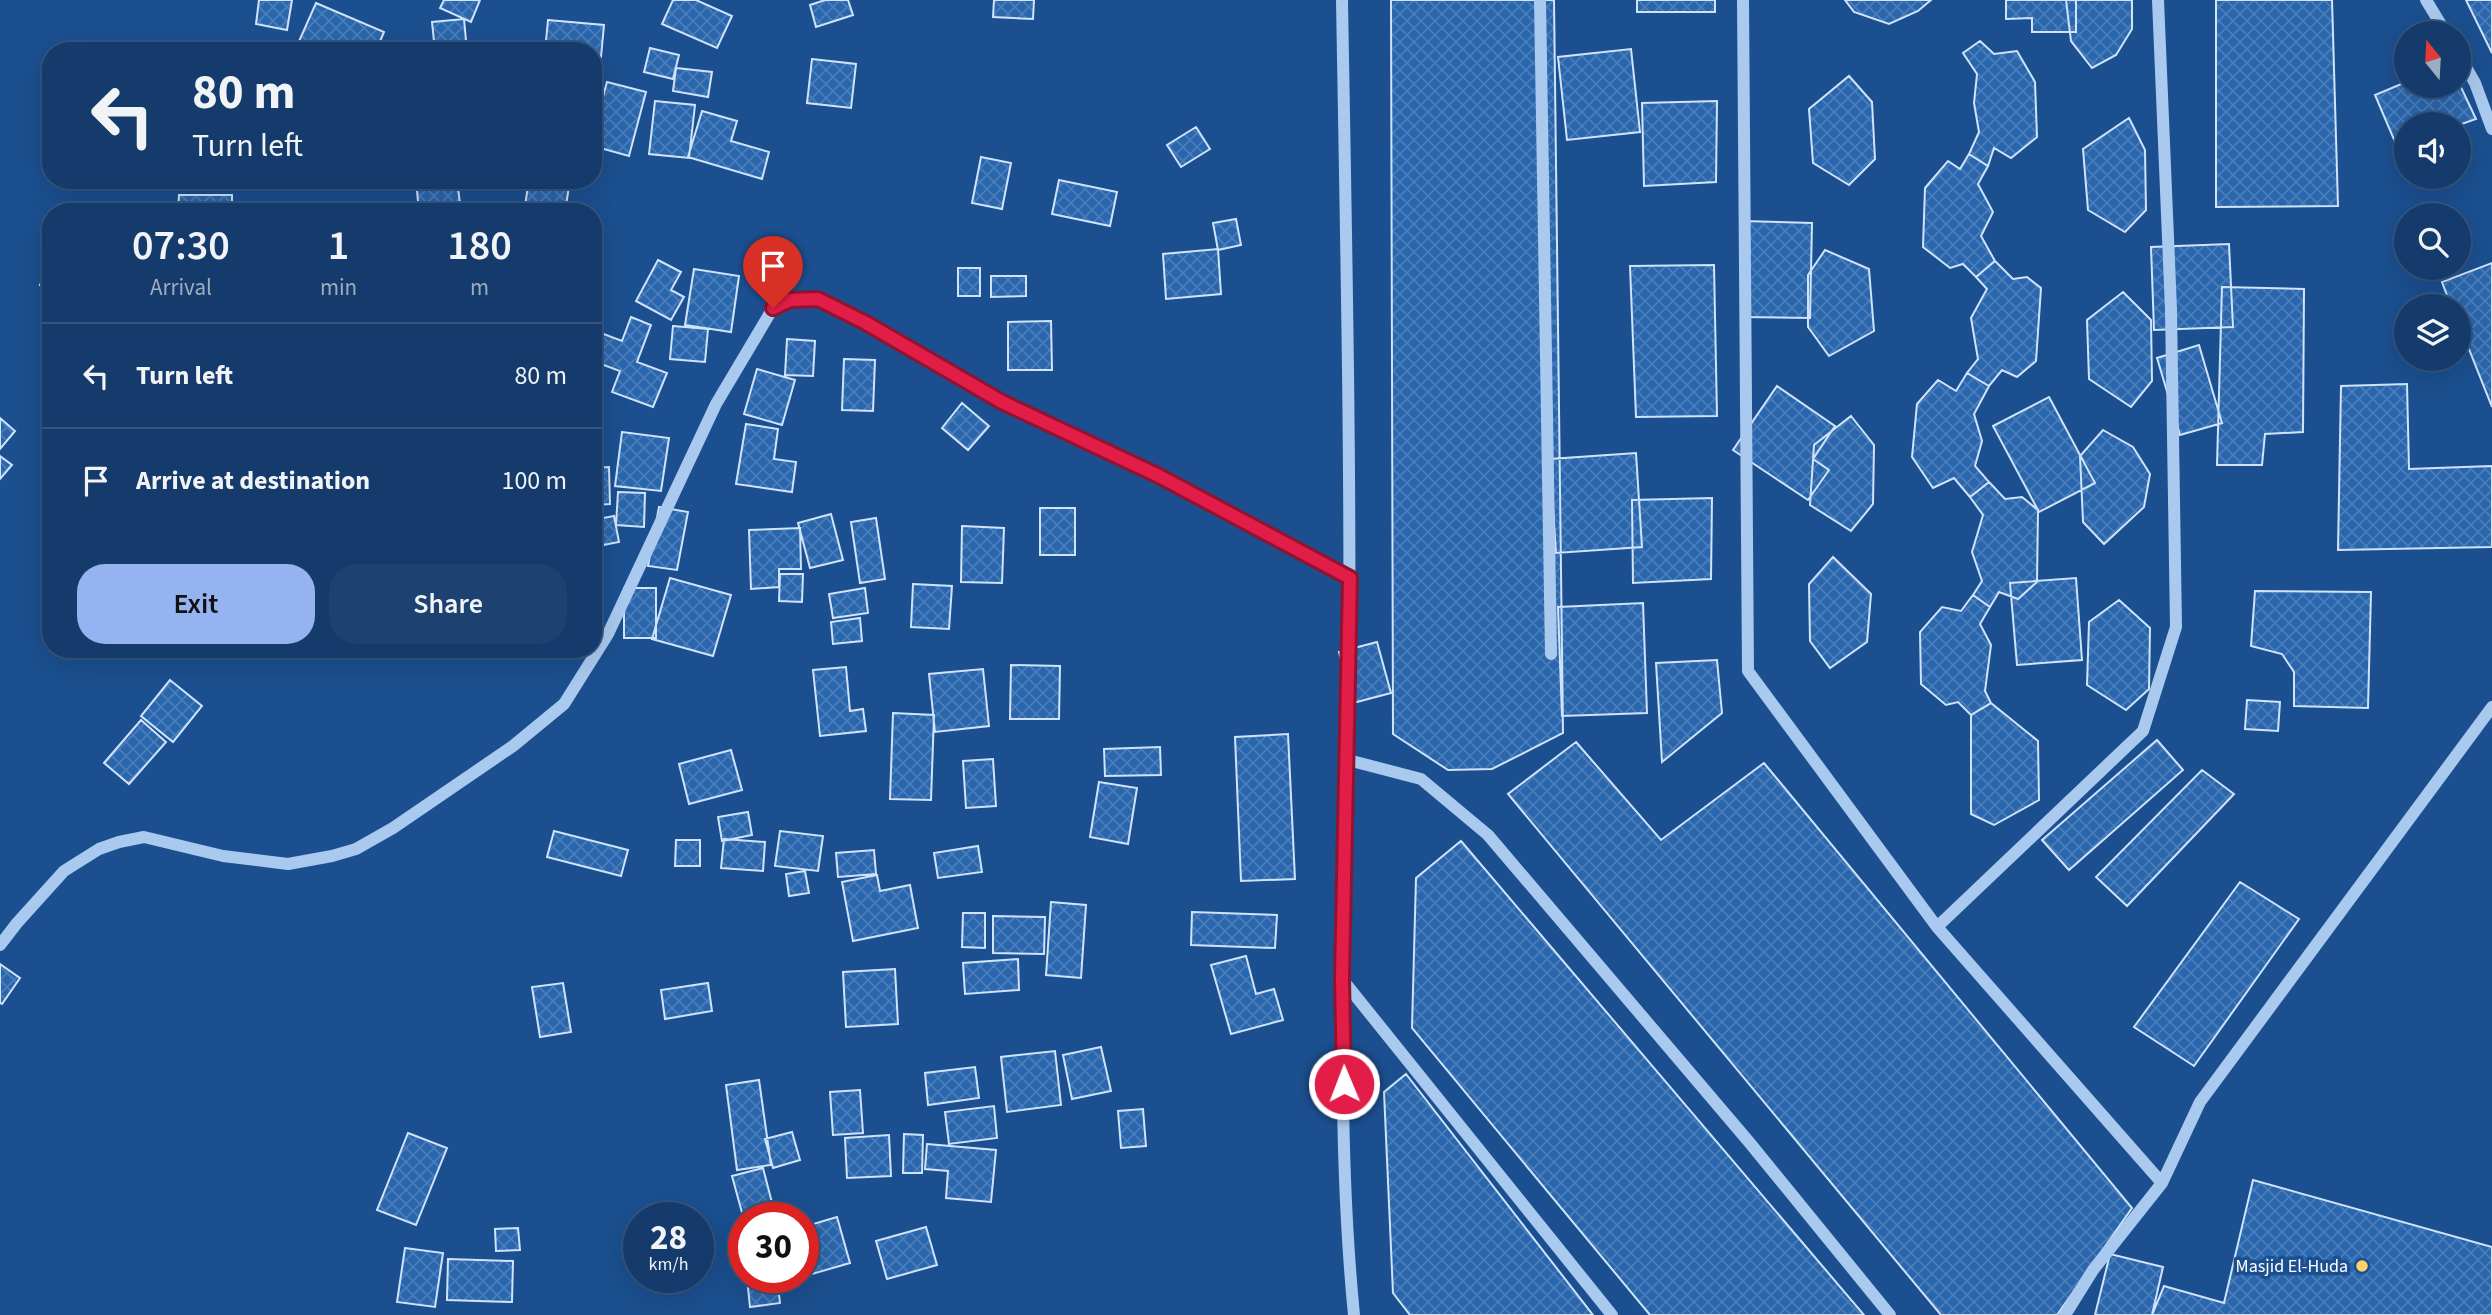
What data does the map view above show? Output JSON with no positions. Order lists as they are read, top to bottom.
{
  "places": ["Masjid El-Huda"],
  "north": "top",
  "page": {
    "turn": ["80 m", "Turn left"],
    "eta": [
      "07:30",
      "Arrival",
      "1",
      "min",
      "180",
      "m"
    ],
    "list": [
      {
        "name": "Turn left",
        "value": "80 m"
      },
      {
        "name": "Arrive at destination",
        "value": "100 m"
      }
    ],
    "buttons": ["Exit", "Share"],
    "speed": "28 km/h",
    "limit": "30"
  }
}
